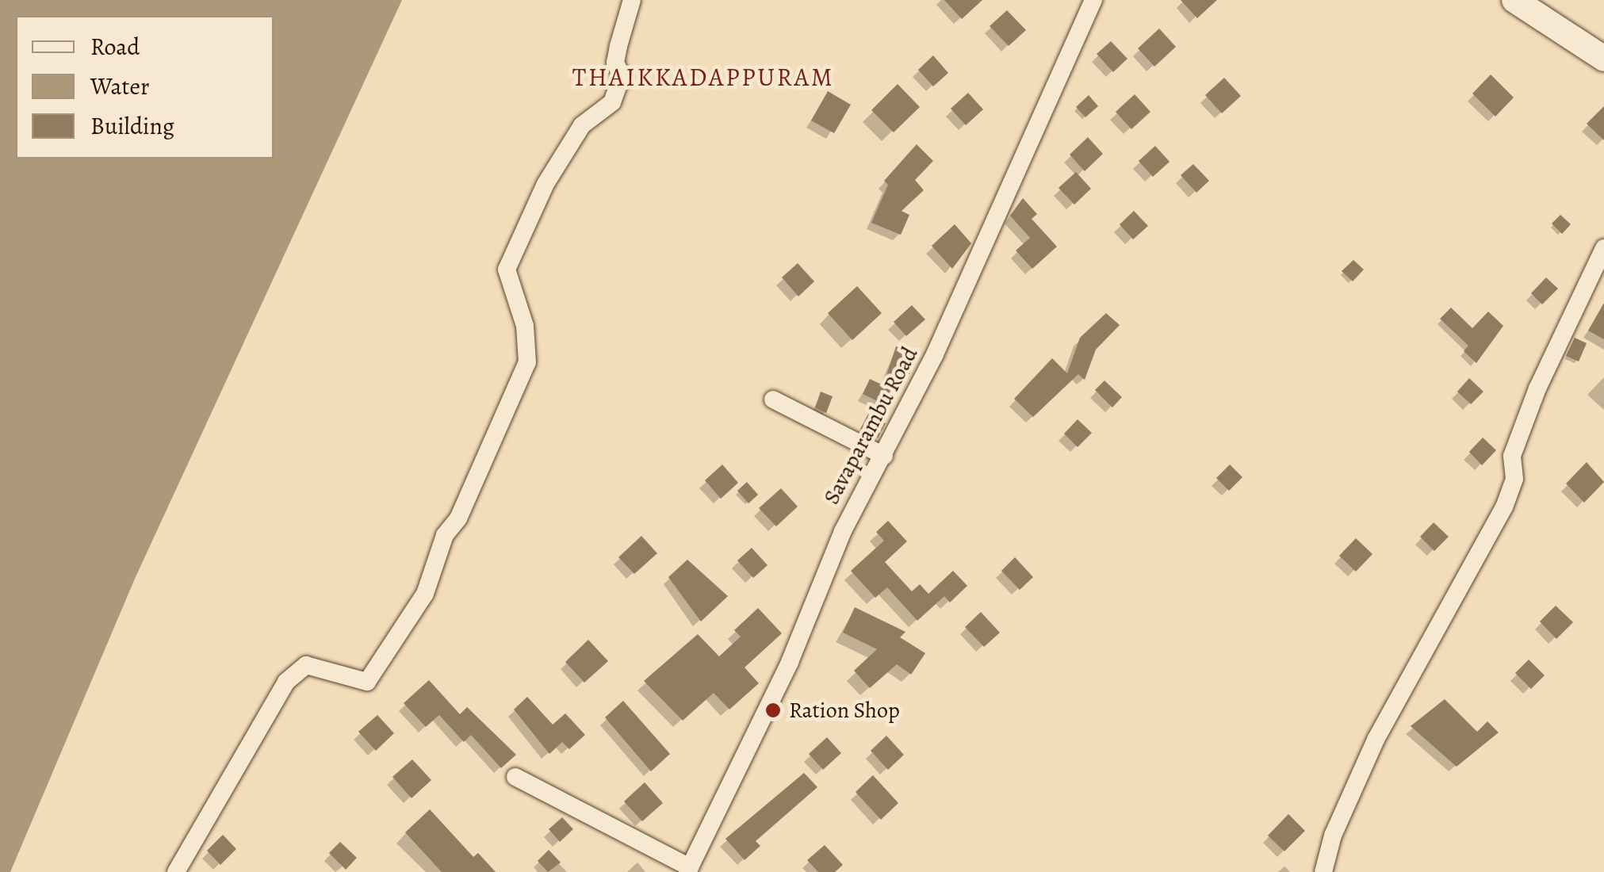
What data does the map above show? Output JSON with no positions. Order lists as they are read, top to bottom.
{
  "streets": {
    "street": ["Savaparambu Road"]
  },
  "districts": ["THAIKKADAPPURAM"],
  "places": ["Ration Shop"],
  "legend": ["Road", "Water", "Building"]
}
